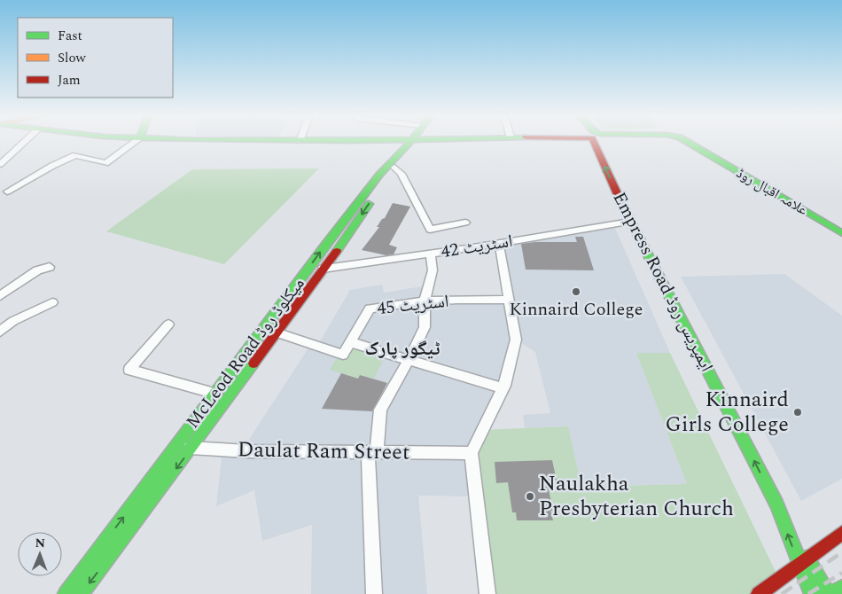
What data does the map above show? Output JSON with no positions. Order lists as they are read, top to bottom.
{
  "streets": {
    "main road": ["علامہ اقبال روڈ", "Empress Road ایمپریس روڈ", "McLeod Road میکلوڈ روڈ"],
    "street": ["اسٹریٹ 42", "اسٹریٹ 45", "Daulat Ram Street"]
  },
  "crossings": [
    ["اسٹریٹ 42", "Empress Road ایمپریس روڈ"],
    ["اسٹریٹ 42", "McLeod Road میکلوڈ روڈ"],
    ["اسٹریٹ 45", "McLeod Road میکلوڈ روڈ"],
    ["McLeod Road میکلوڈ روڈ", "Daulat Ram Street"]
  ],
  "one_way": ["Empress Road ایمپریس روڈ"],
  "districts": ["ٹیگور پارک"],
  "places": ["Kinnaird College", "Kinnaird Girls College", "Naulakha Presbyterian Church"],
  "legend": ["Fast", "Slow", "Jam"],
  "north": "top"
}
